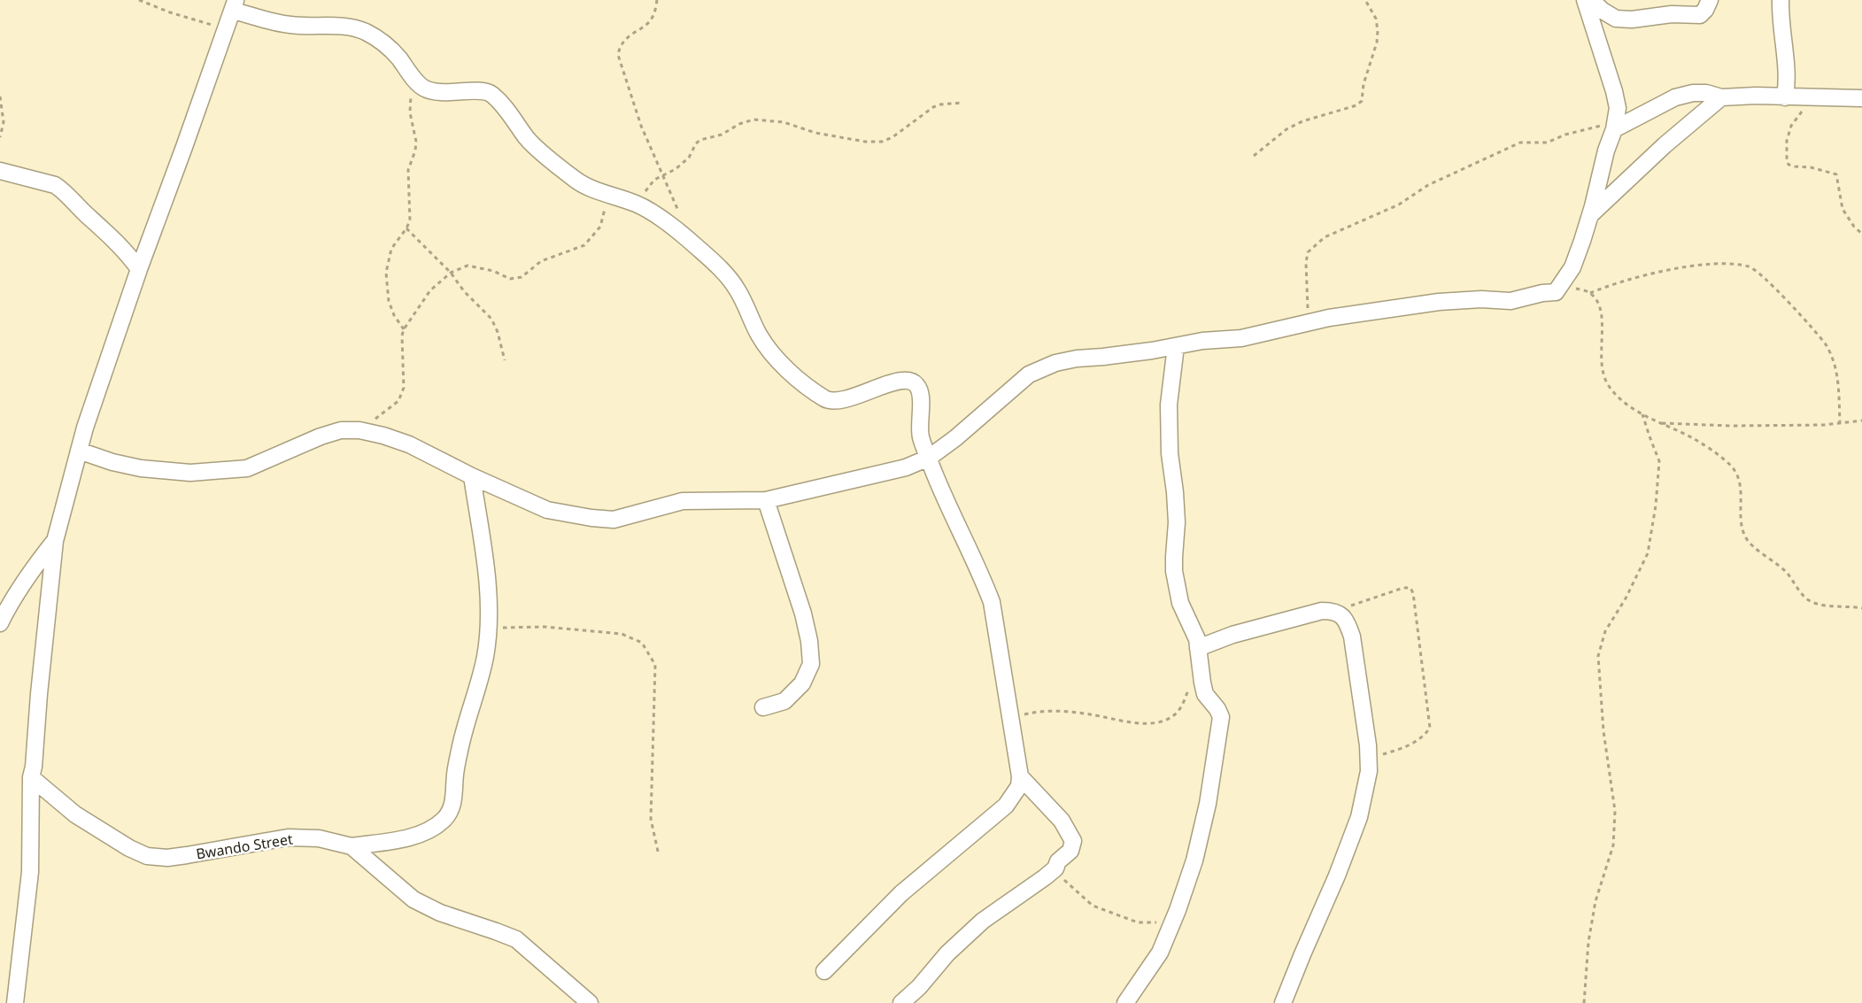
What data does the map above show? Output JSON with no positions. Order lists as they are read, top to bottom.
{
  "streets": {
    "street": ["Bwando Street"]
  }
}
